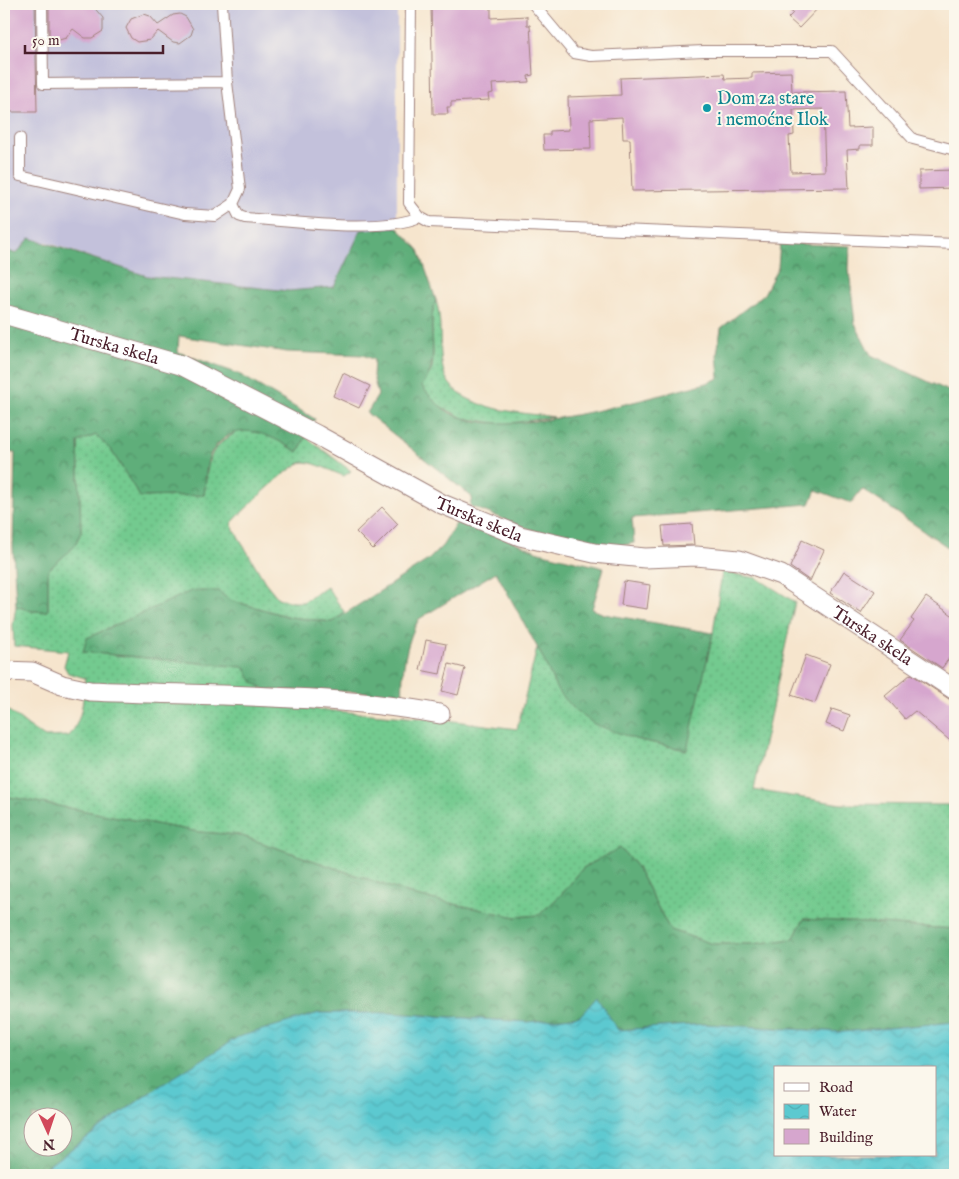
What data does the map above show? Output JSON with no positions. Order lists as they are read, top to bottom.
{
  "streets": {
    "street": ["Turska skela"]
  },
  "places": ["Dom za stare i nemoćne Ilok"],
  "legend": ["Road", "Water", "Building"],
  "scale_bar": "50 m",
  "north": "bottom"
}
